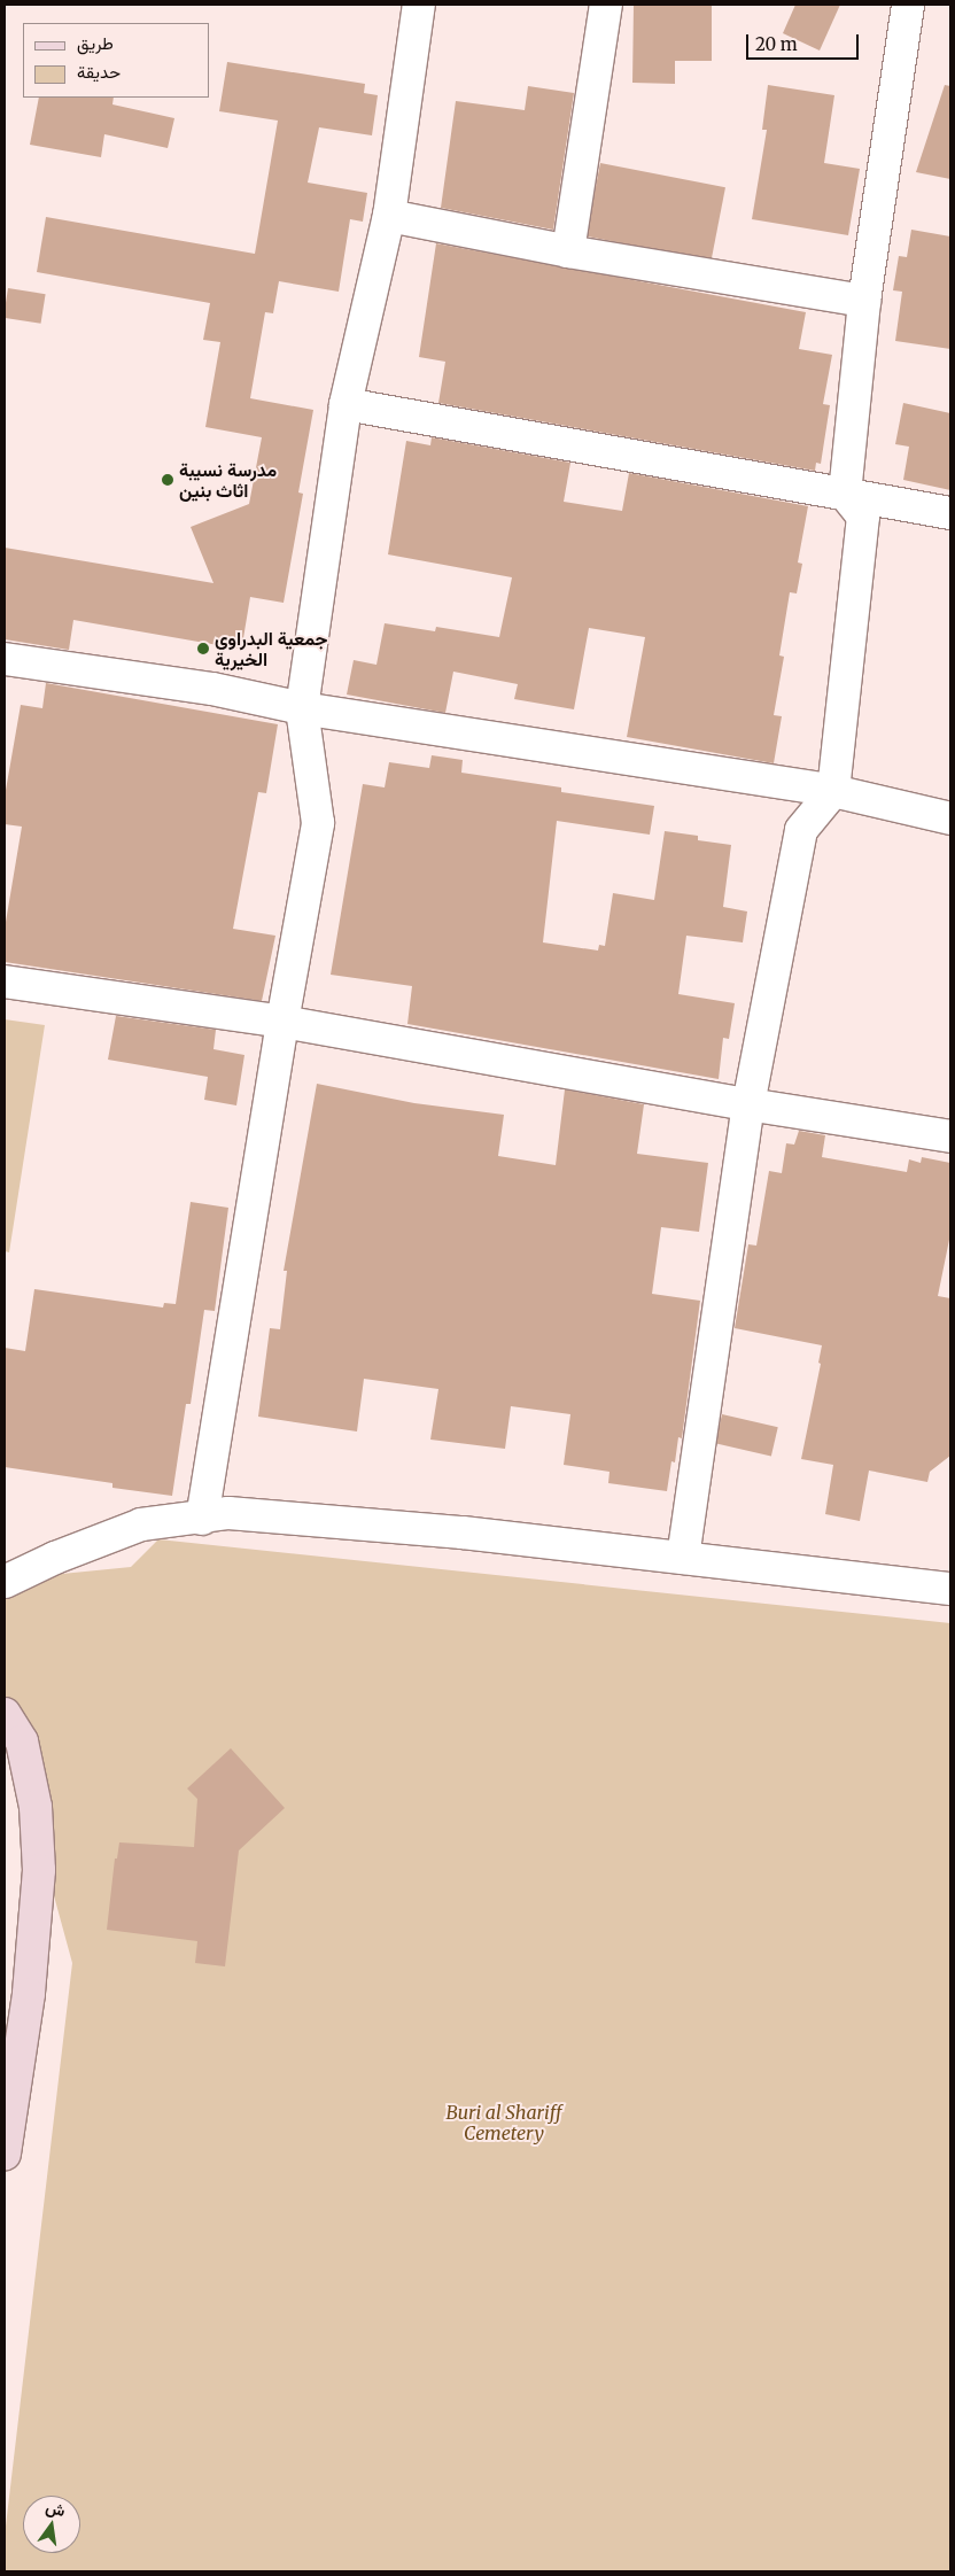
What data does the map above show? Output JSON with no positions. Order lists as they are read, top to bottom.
{
  "parks": ["Buri al Shariff Cemetery"],
  "places": ["مدرسة نسيبة اثاث بنين", "جمعية البدراوي الخيرية"],
  "legend": ["طريق", "حديقة"],
  "scale_bar": "20 m",
  "north": "top"
}
